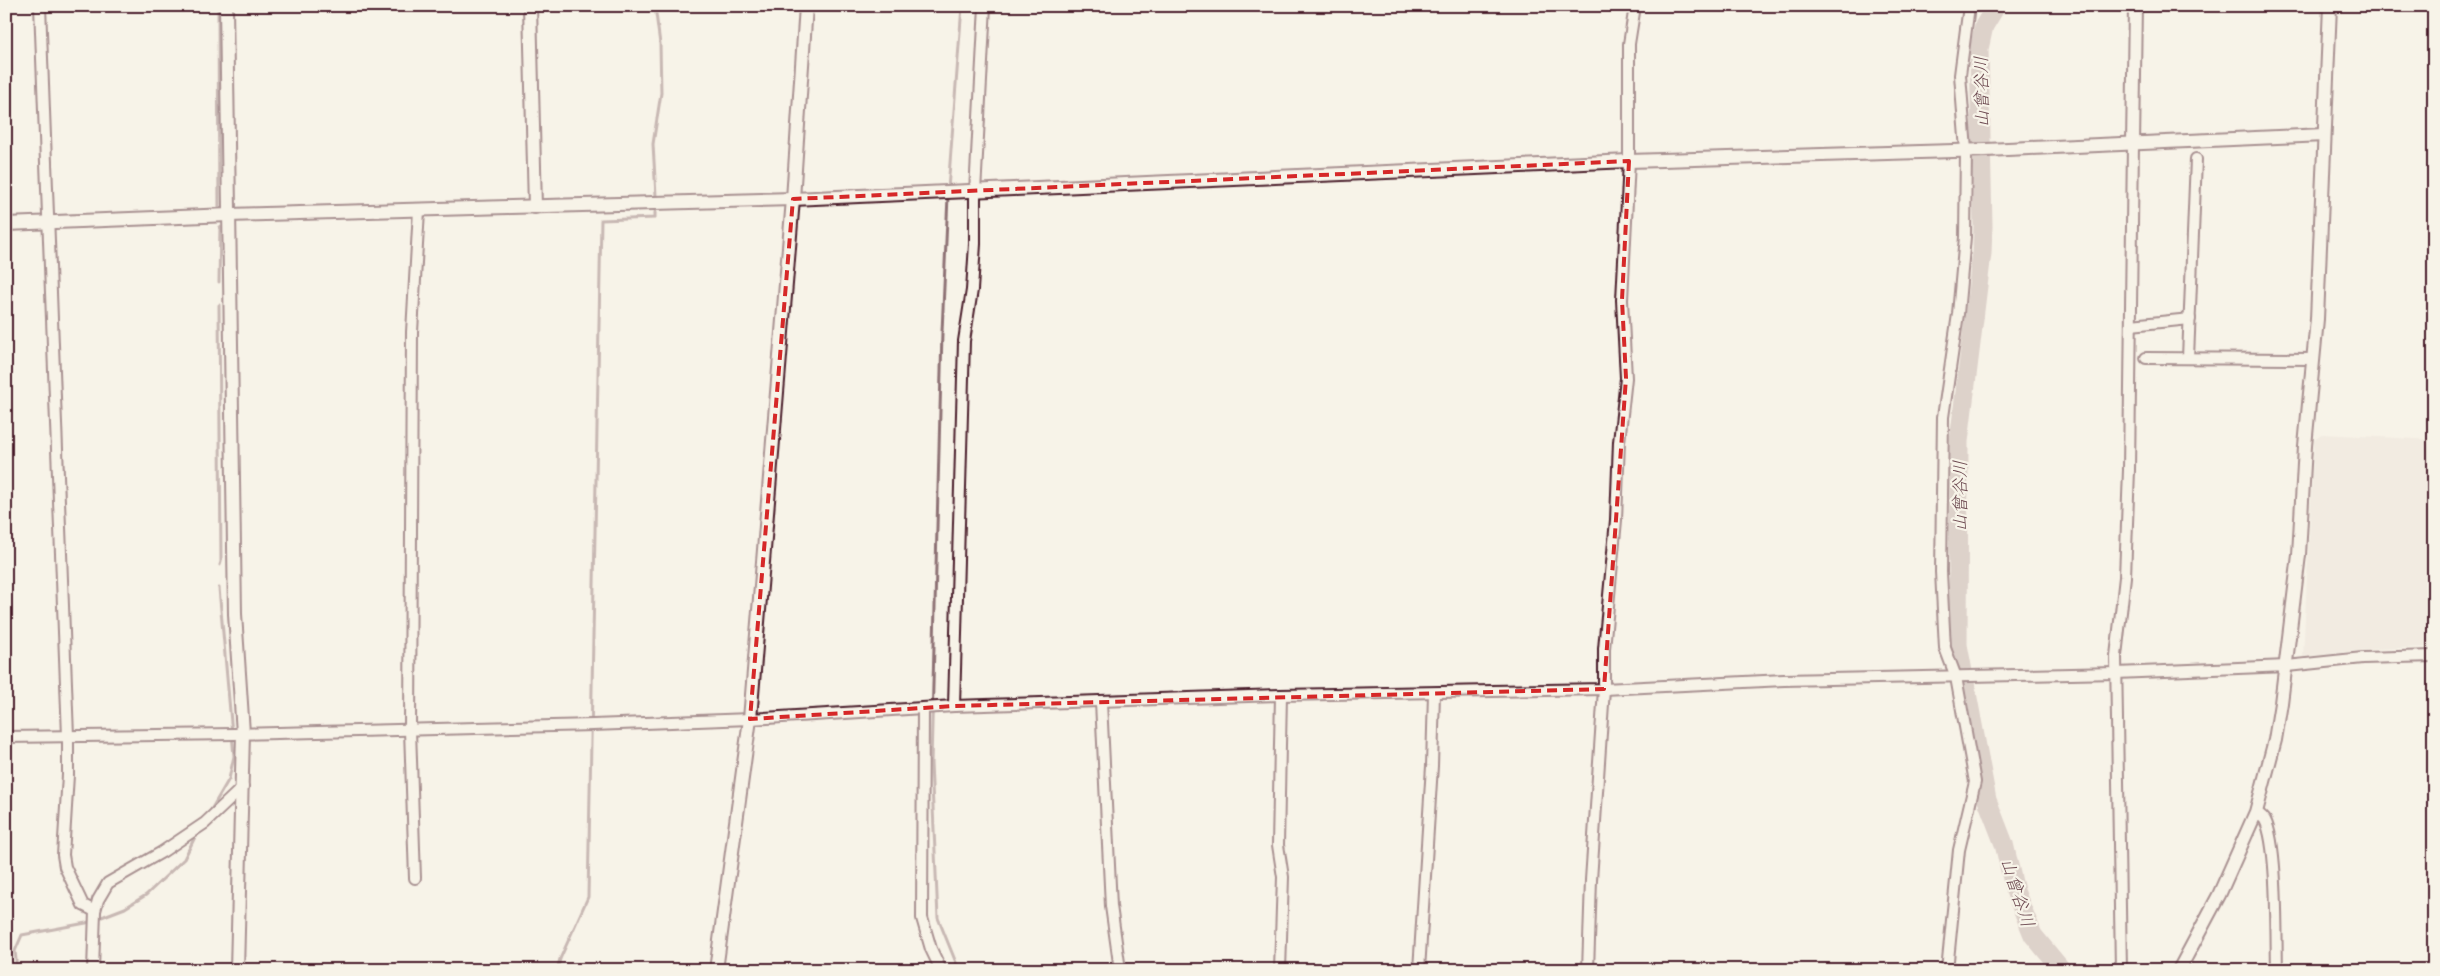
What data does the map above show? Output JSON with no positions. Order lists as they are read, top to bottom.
{
  "water": ["山曾谷川"]
}
